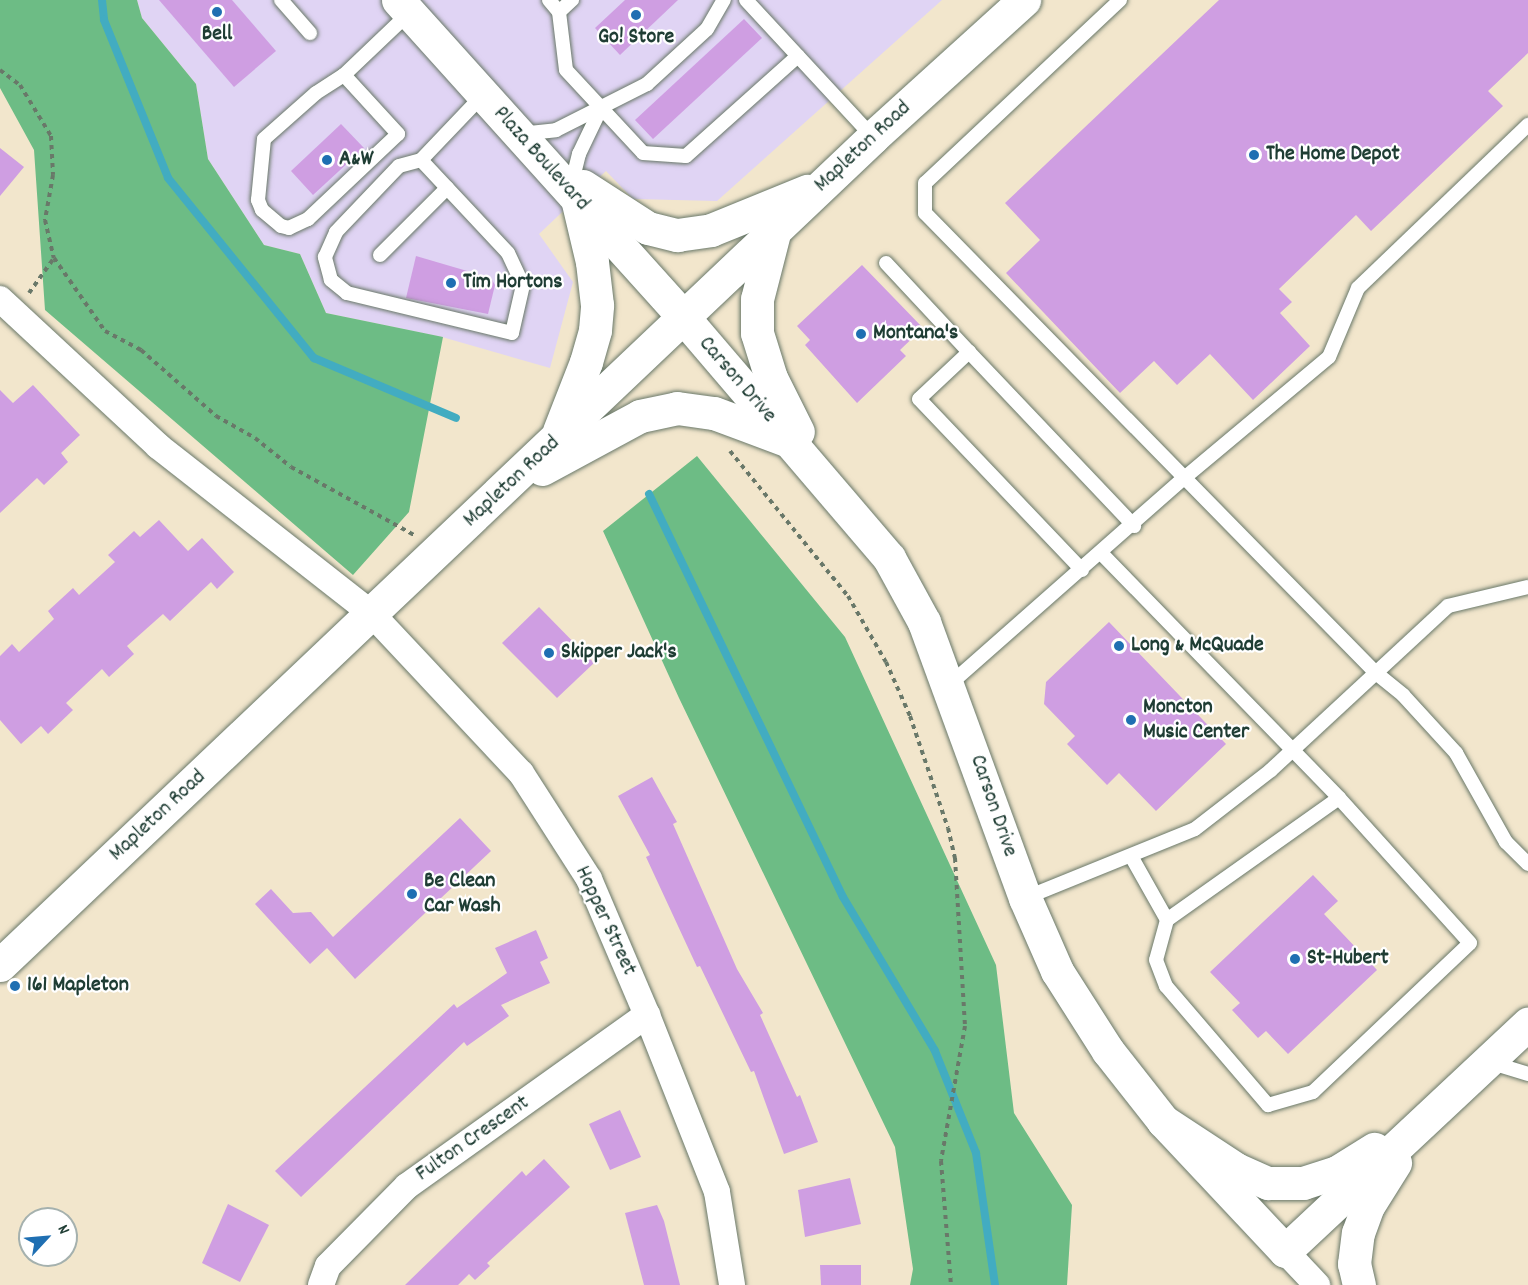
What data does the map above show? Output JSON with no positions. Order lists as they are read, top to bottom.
{
  "streets": {
    "main road": ["Mapleton Road", "Plaza Boulevard", "Carson Drive"],
    "street": ["Hopper Street", "Fulton Crescent"]
  },
  "crossings": [
    ["Mapleton Road", "Plaza Boulevard"],
    ["Mapleton Road", "Carson Drive"],
    ["Mapleton Road", "Hopper Street"],
    ["Plaza Boulevard", "Carson Drive"],
    ["Hopper Street", "Fulton Crescent"]
  ],
  "places": [
    "Bell",
    "Go! Store",
    "The Home Depot",
    "A&W",
    "Tim Hortons",
    "Montana's",
    "Long & McQuade",
    "Skipper Jack's",
    "Moncton Music Center",
    "Be Clean Car Wash",
    "St-Hubert",
    "161 Mapleton"
  ],
  "north": "top right"
}
